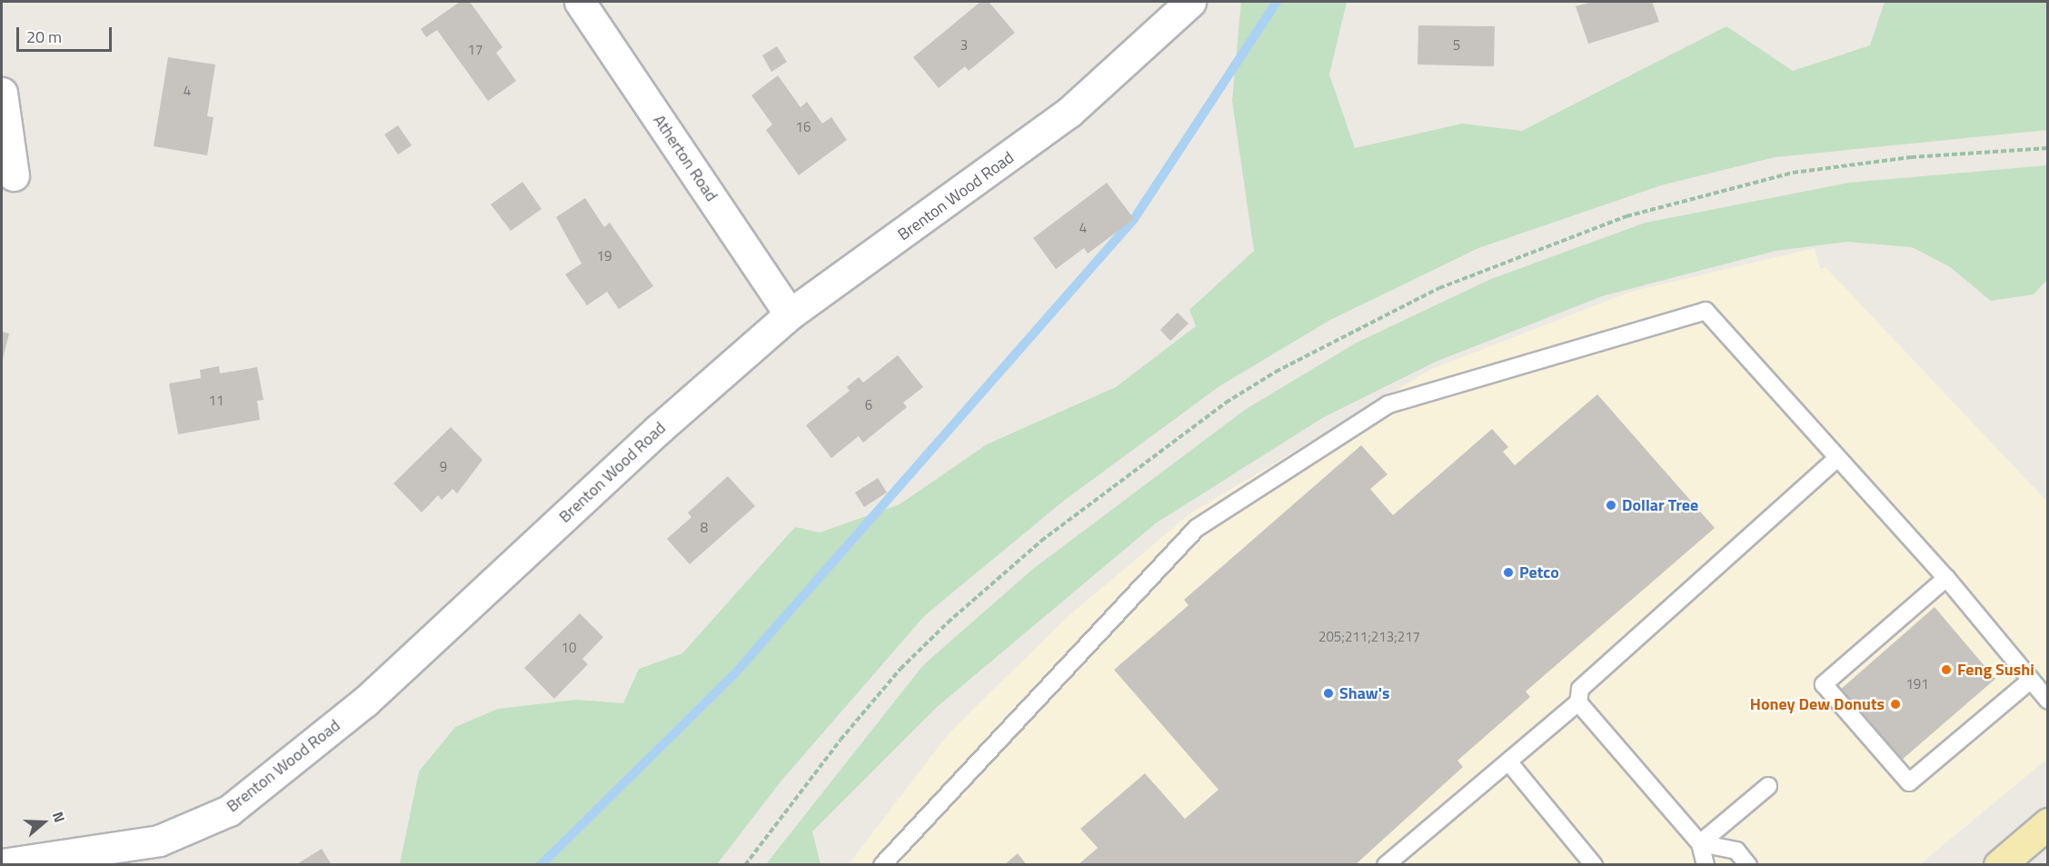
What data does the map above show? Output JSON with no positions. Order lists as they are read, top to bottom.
{
  "streets": {
    "street": ["Atherton Road", "Brenton Wood Road"]
  },
  "crossings": [
    ["Atherton Road", "Brenton Wood Road"]
  ],
  "places": [
    "Dollar Tree",
    "Petco",
    "Feng Sushi",
    "Shaw's",
    "Honey Dew Donuts"
  ],
  "house_numbers": [
    "3",
    "5",
    "17",
    "4",
    "16",
    "4",
    "19",
    "11",
    "6",
    "9",
    "8",
    "205;211;213;217",
    "10",
    "191"
  ],
  "scale_bar": "20 m",
  "north": "right"
}
